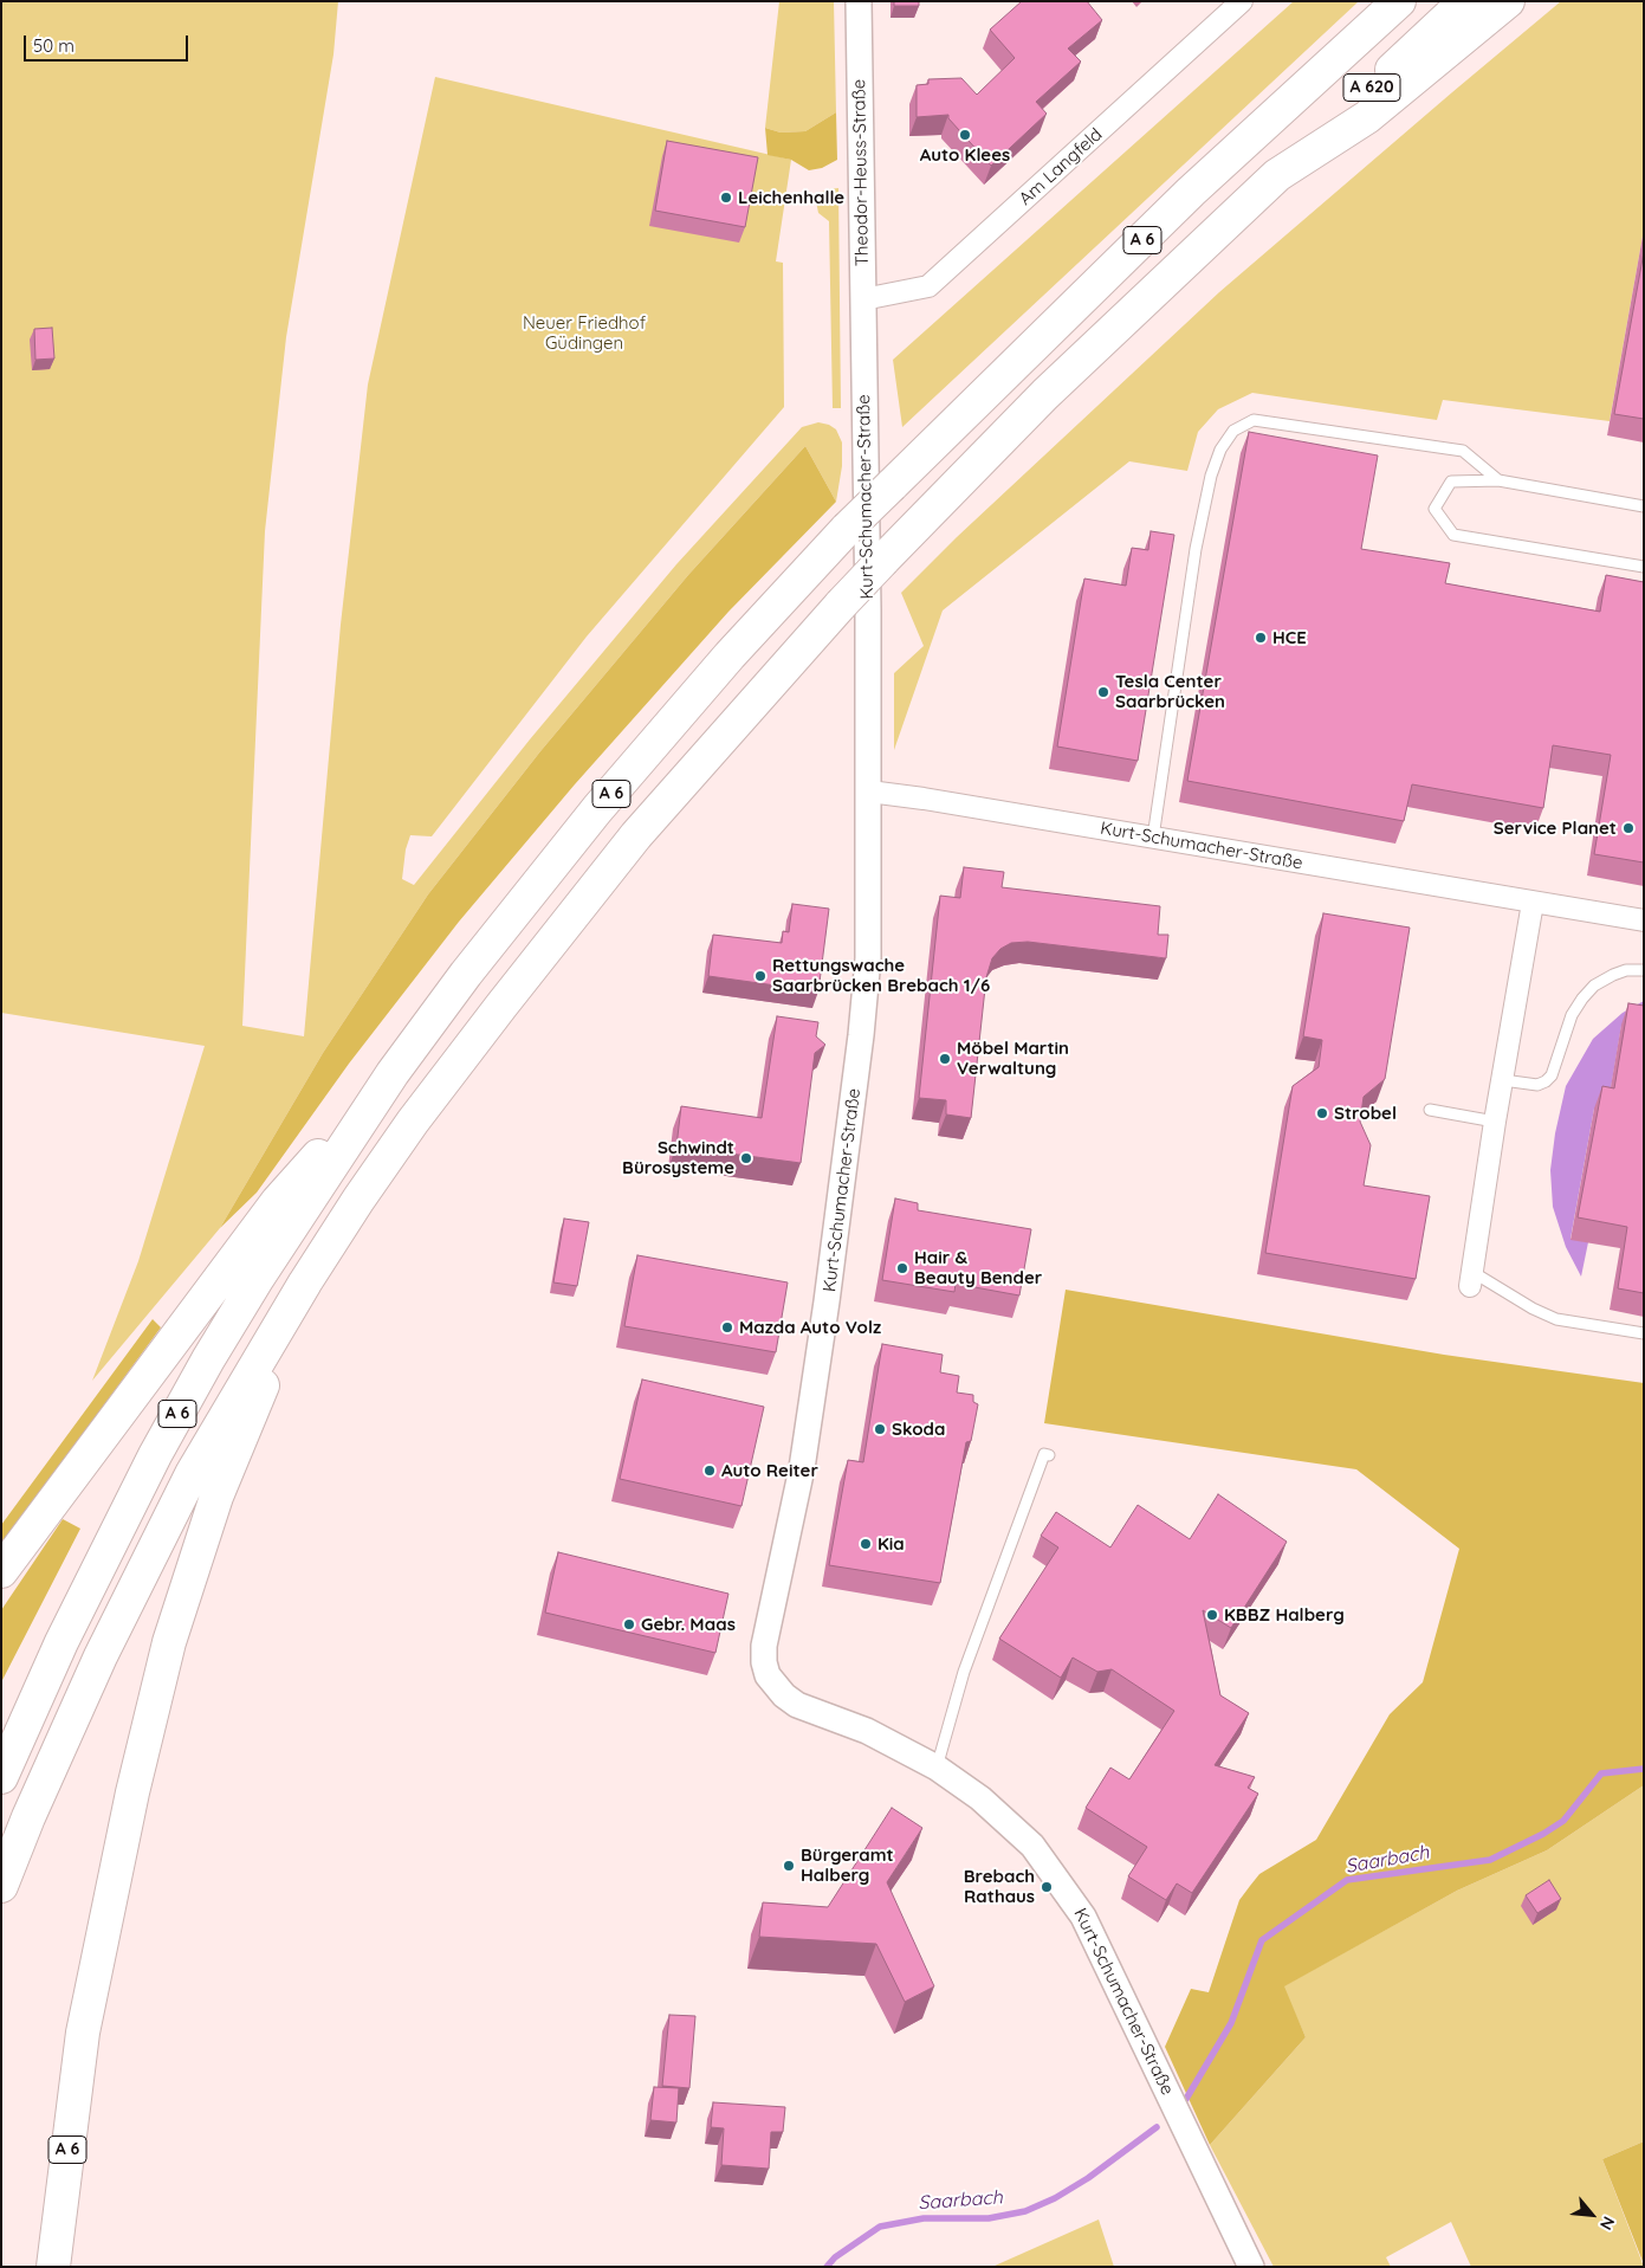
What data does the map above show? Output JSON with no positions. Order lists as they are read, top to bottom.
{
  "streets": {
    "highway": ["A 620", "A 6"],
    "street": ["Am Langfeld", "Theodor-Heuss-Straße", "Kurt-Schumacher-Straße"]
  },
  "crossings": [
    ["A 620", "A 6"],
    ["Am Langfeld", "Theodor-Heuss-Straße"],
    ["Theodor-Heuss-Straße", "Kurt-Schumacher-Straße"]
  ],
  "water": ["Saarbach"],
  "parks": ["Neuer Friedhof Güdingen"],
  "places": [
    "Auto Klees",
    "Leichenhalle",
    "HCE",
    "Tesla Center Saarbrücken",
    "Service Planet",
    "Rettungswache Saarbrücken Brebach 1/6",
    "Möbel Martin Verwaltung",
    "Strobel",
    "Schwindt Bürosysteme",
    "Hair & Beauty Bender",
    "Mazda Auto Volz",
    "Skoda",
    "Auto Reiter",
    "Kia",
    "KBBZ Halberg",
    "Gebr. Maas",
    "Bürgeramt Halberg",
    "Brebach Rathaus"
  ],
  "scale_bar": "50 m",
  "north": "bottom right"
}
